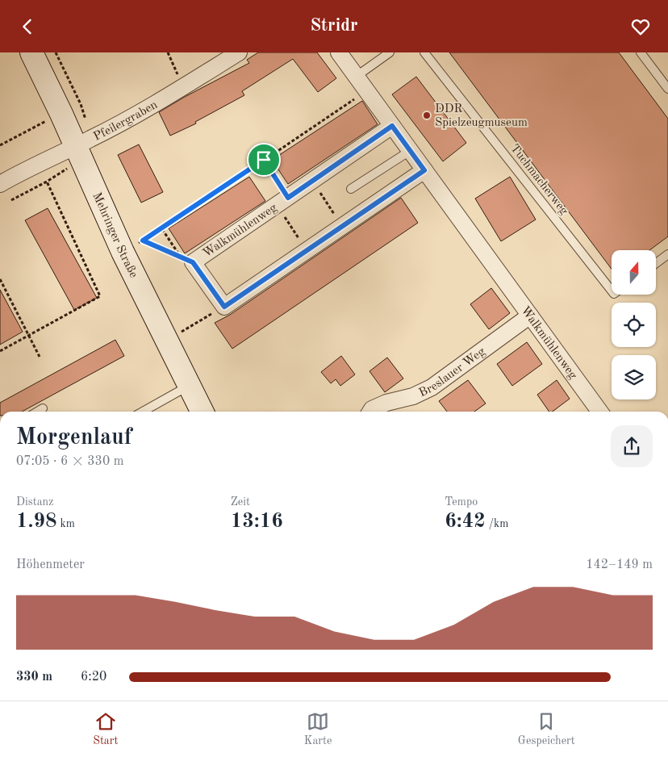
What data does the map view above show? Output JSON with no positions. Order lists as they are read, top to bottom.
{
  "streets": {
    "main road": ["Mehringer Straße"],
    "street": ["Pfeilergraben", "Walkmühlenweg", "Breslauer Weg"],
    "lane": ["Tuchmacherweg"]
  },
  "crossings": [
    ["Pfeilergraben", "Mehringer Straße"],
    ["Walkmühlenweg", "Breslauer Weg"]
  ],
  "places": ["DDR Spielzeugmuseum"],
  "north": "top",
  "page": {
    "header": "Stridr",
    "heading": ["Morgenlauf", "07:05 · 6 × 330 m"],
    "stats": [
      ["Distanz", "1.98 km"],
      ["Zeit", "13:16"],
      ["Tempo", "6:42 /km"]
    ],
    "chart": ["Höhenmeter", "142–149 m"],
    "list": [
      {
        "name": "330 m",
        "note": "6:20"
      }
    ],
    "tabs": ["Start", "Karte", "Gespeichert"]
  }
}
